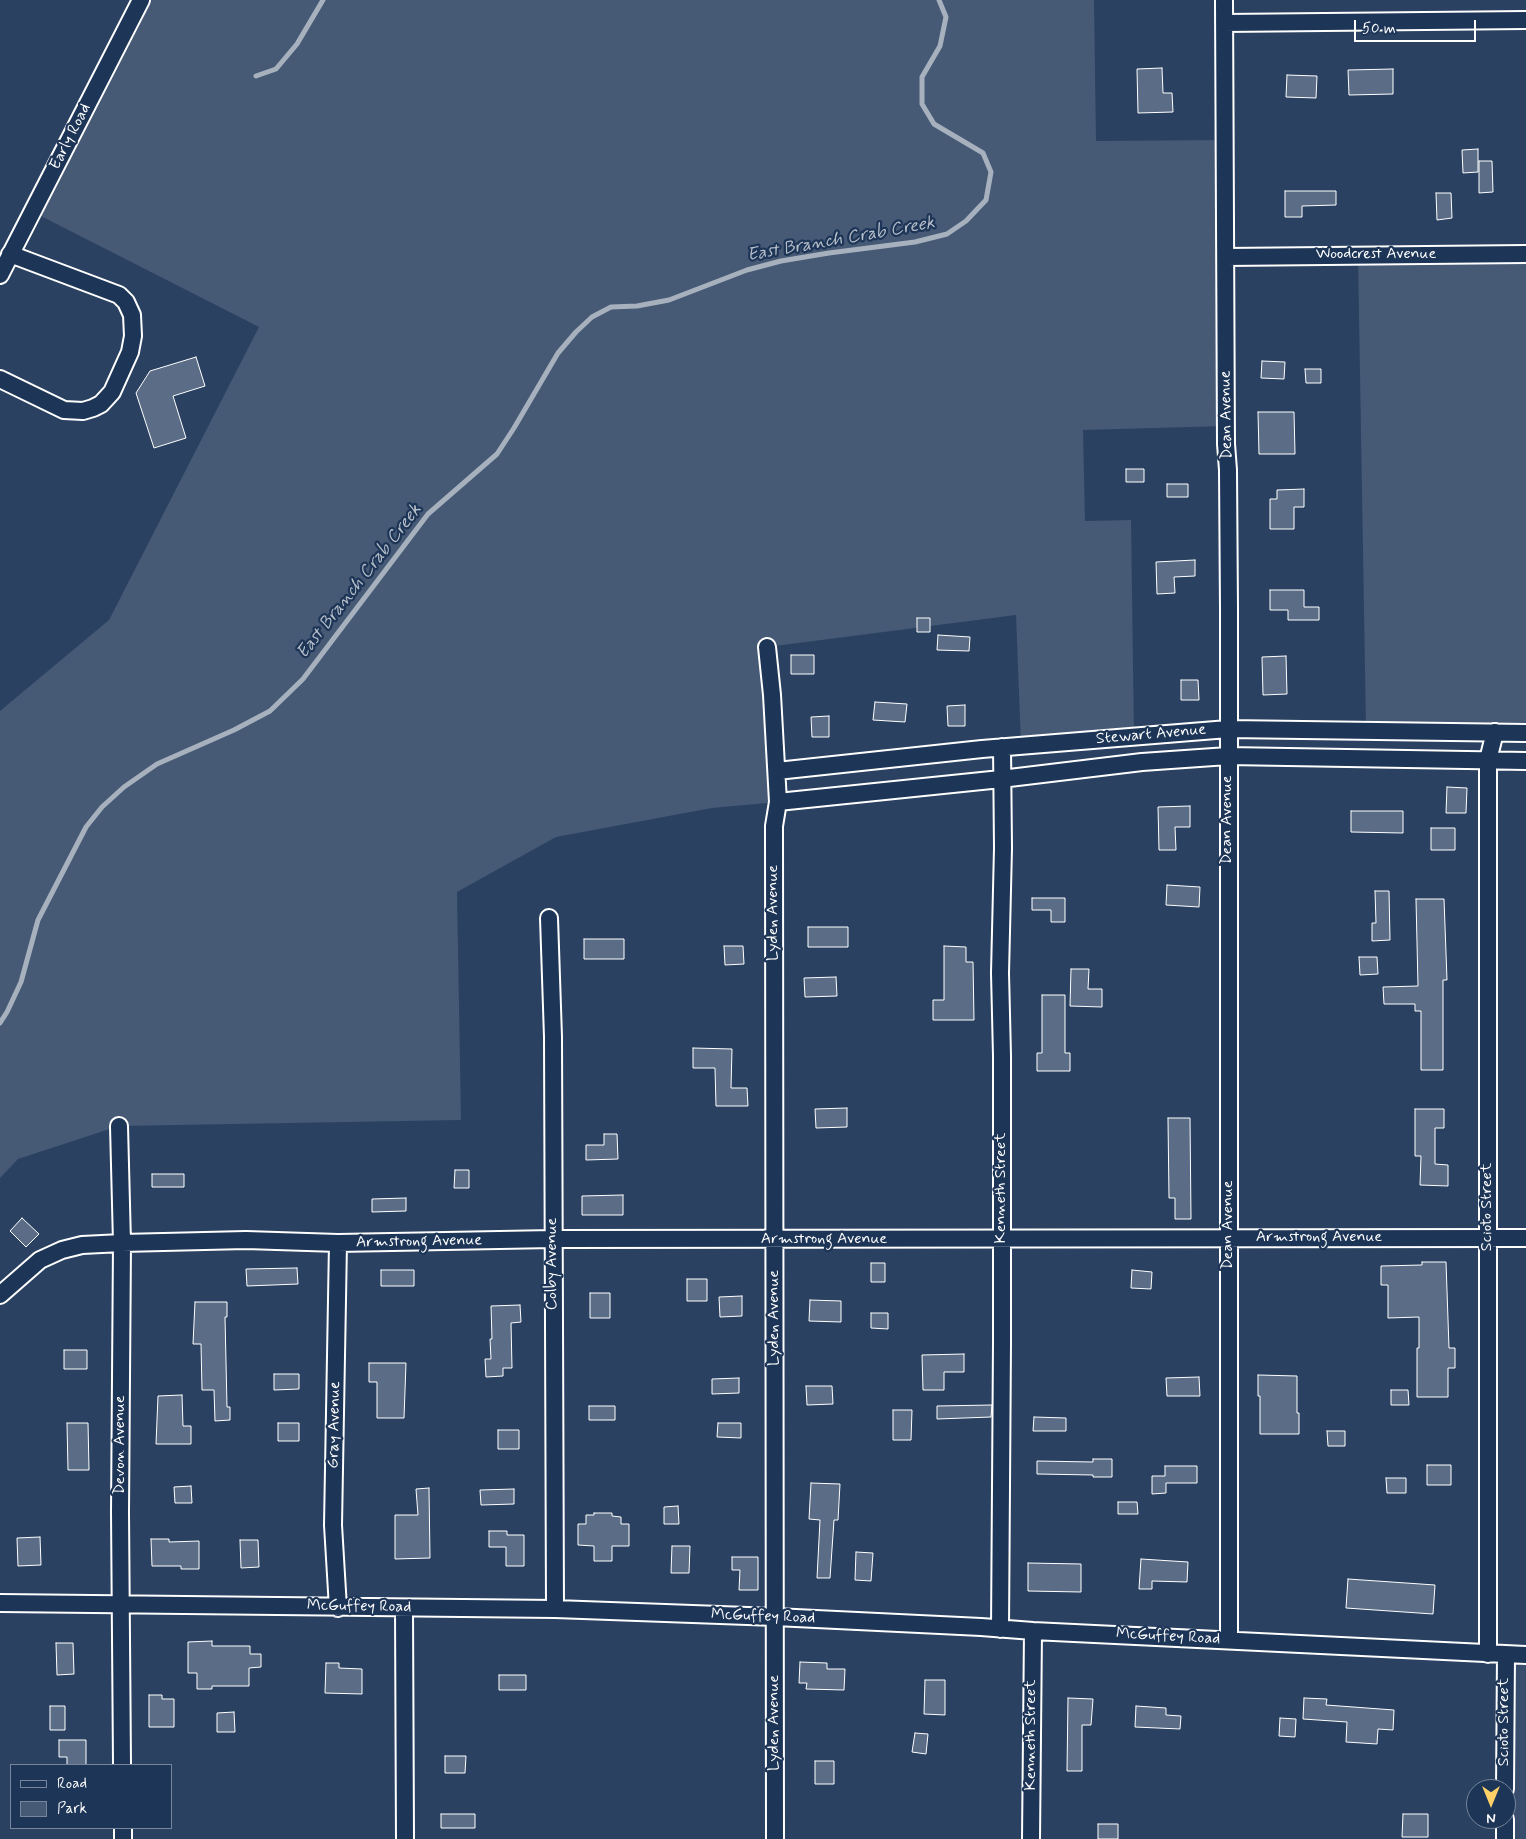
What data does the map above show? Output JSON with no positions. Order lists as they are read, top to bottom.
{
  "streets": {
    "street": [
      "Early Road",
      "Woodcrest Avenue",
      "Dean Avenue",
      "Stewart Avenue",
      "Lyden Avenue",
      "Kenneth Street",
      "Scioto Street",
      "Armstrong Avenue",
      "Colby Avenue",
      "Gray Avenue",
      "Devon Avenue",
      "McGuffey Road"
    ]
  },
  "crossings": [
    ["Woodcrest Avenue", "Dean Avenue"],
    ["Dean Avenue", "Stewart Avenue"],
    ["Dean Avenue", "Armstrong Avenue"],
    ["Dean Avenue", "McGuffey Road"],
    ["Stewart Avenue", "Lyden Avenue"],
    ["Stewart Avenue", "Kenneth Street"],
    ["Stewart Avenue", "Scioto Street"],
    ["Lyden Avenue", "Armstrong Avenue"],
    ["Lyden Avenue", "McGuffey Road"],
    ["Kenneth Street", "Armstrong Avenue"],
    ["Kenneth Street", "McGuffey Road"],
    ["Scioto Street", "Armstrong Avenue"],
    ["Scioto Street", "McGuffey Road"],
    ["Armstrong Avenue", "Colby Avenue"],
    ["Armstrong Avenue", "Gray Avenue"],
    ["Armstrong Avenue", "Devon Avenue"],
    ["Colby Avenue", "McGuffey Road"],
    ["Gray Avenue", "McGuffey Road"],
    ["Devon Avenue", "McGuffey Road"]
  ],
  "water": ["East Branch Crab Creek"],
  "legend": ["Road", "Park"],
  "scale_bar": "50 m",
  "north": "bottom"
}
